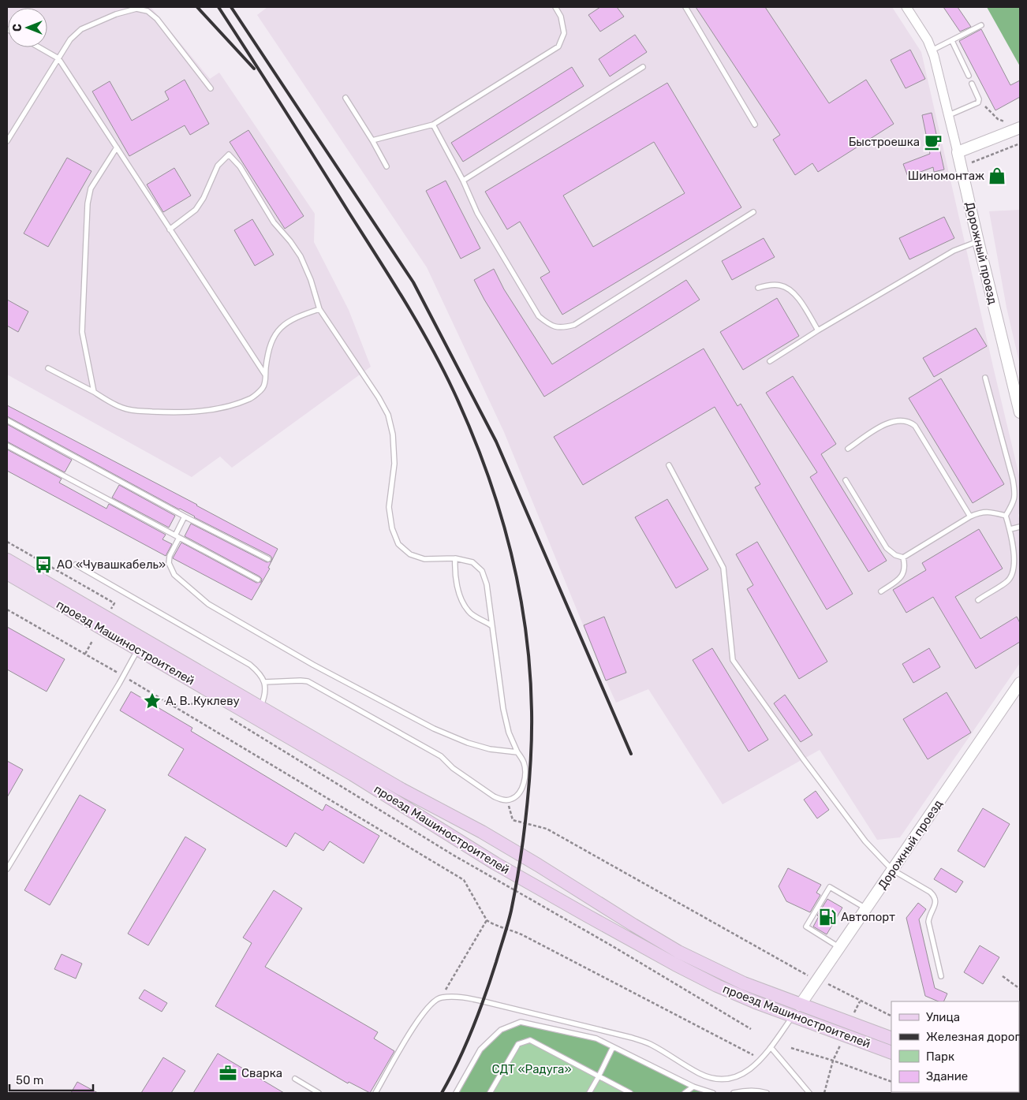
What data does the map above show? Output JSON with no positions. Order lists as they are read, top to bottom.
{
  "streets": {
    "main road": ["проезд Машиностроителей"],
    "street": ["Дорожный проезд"]
  },
  "crossings": [
    ["Дорожный проезд", "проезд Машиностроителей"]
  ],
  "parks": ["СДТ «Радуга»"],
  "places": {
    "cafe": ["Быстроешка"],
    "shop": ["Шиномонтаж"],
    "bus stop": ["АО «Чувашкабель»"],
    "place": ["А. В. Куклеву"],
    "fuel station": ["Автопорт"],
    "office": ["Сварка"]
  },
  "legend": [
    "Улица",
    "Железная дорога",
    "Парк",
    "Здание"
  ],
  "scale_bar": "50 m",
  "north": "left"
}
